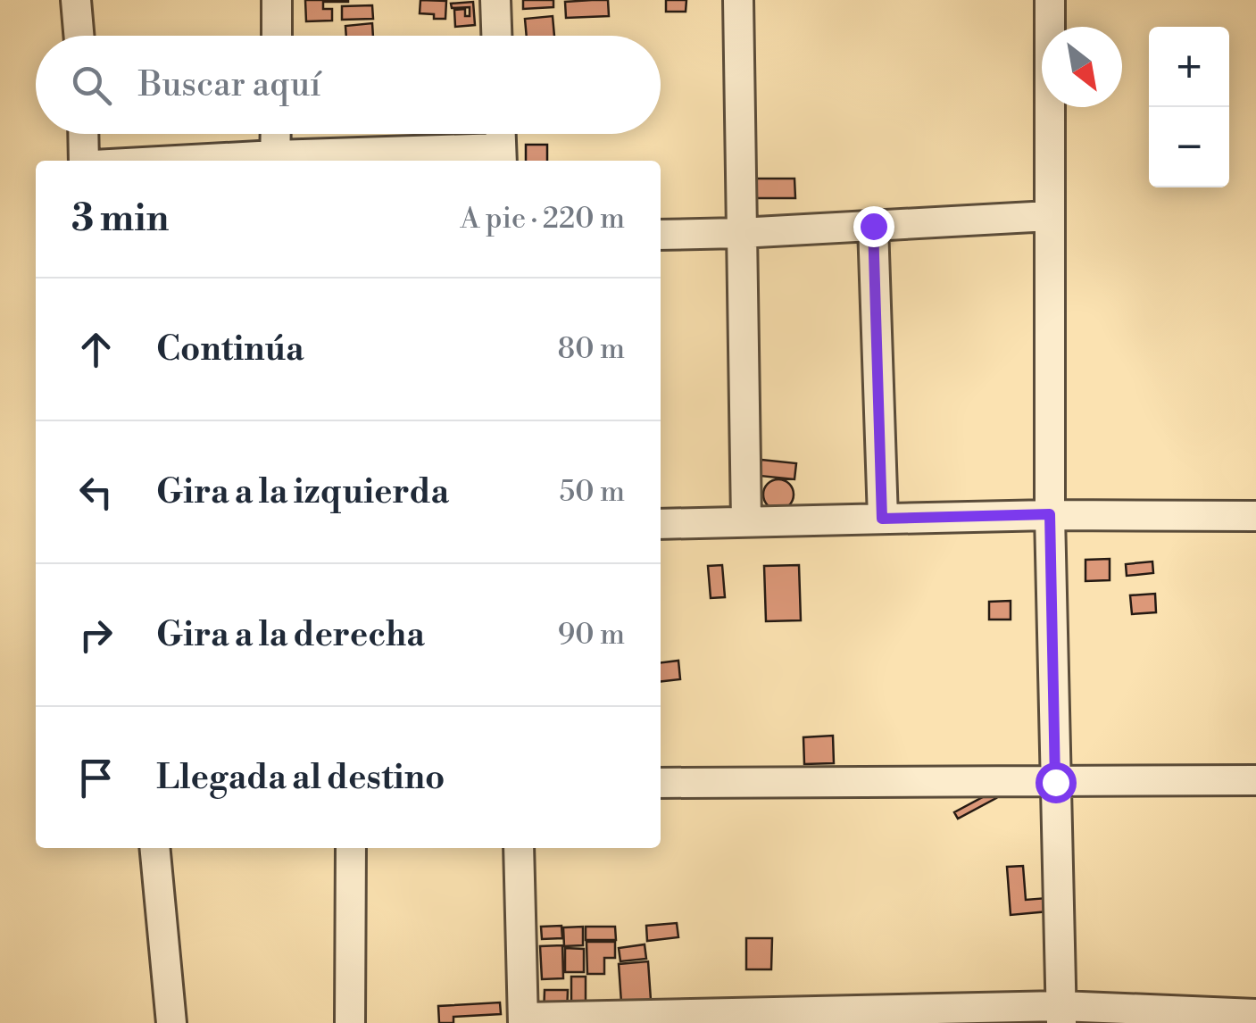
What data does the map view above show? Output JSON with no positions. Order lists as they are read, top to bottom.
{
  "north": "bottom right",
  "page": {
    "map_buttons": ["+", "−"],
    "search": "Buscar aquí",
    "heading": ["3 min", "A pie · 220 m"],
    "list": [
      ["Continúa", "80 m"],
      ["Gira a la izquierda", "50 m"],
      ["Gira a la derecha", "90 m"],
      "Llegada al destino"
    ]
  }
}
